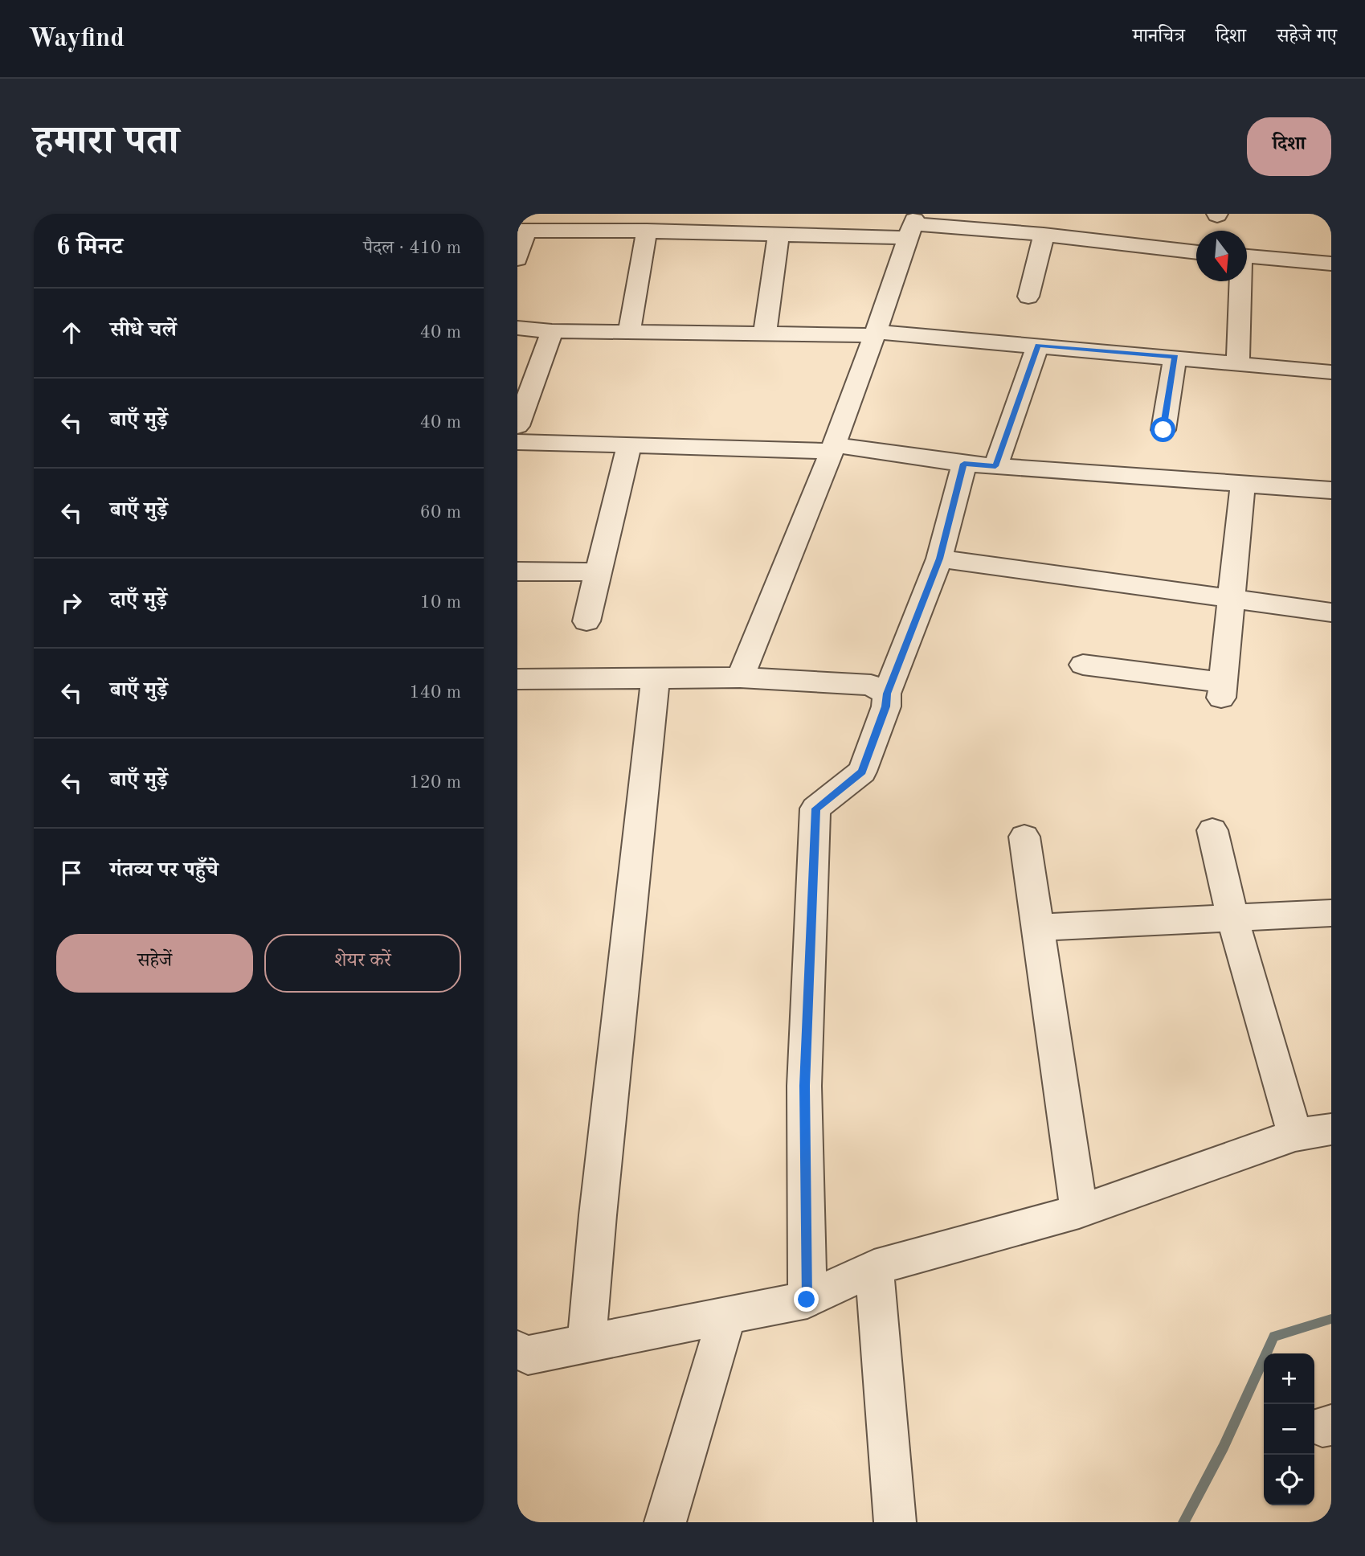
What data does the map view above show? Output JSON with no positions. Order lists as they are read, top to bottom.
{
  "north": "bottom",
  "page": {
    "header": "Wayfind",
    "nav": ["मानचित्र", "दिशा", "सहेजे गए"],
    "title": "हमारा पता",
    "buttons": [
      "दिशा",
      ["सहेजें", "शेयर करें"]
    ],
    "heading": ["6 मिनट", "पैदल · 410 m"],
    "list": [
      ["सीधे चलें", "40 m"],
      ["बाएँ मुड़ें", "40 m"],
      ["बाएँ मुड़ें", "60 m"],
      ["दाएँ मुड़ें", "10 m"],
      ["बाएँ मुड़ें", "140 m"],
      ["बाएँ मुड़ें", "120 m"],
      "गंतव्य पर पहुँचे"
    ],
    "map_buttons": ["+", "−"]
  }
}
